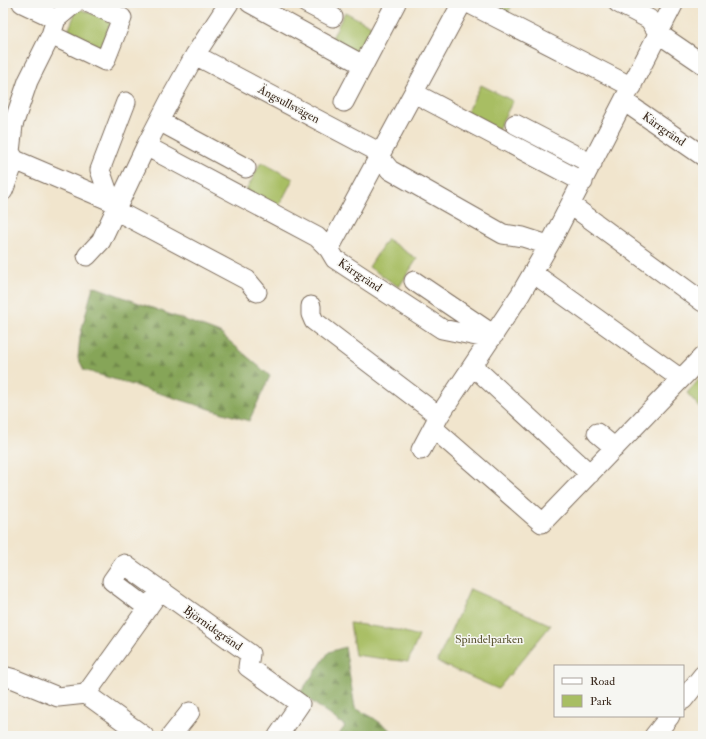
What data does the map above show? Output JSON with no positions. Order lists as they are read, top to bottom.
{
  "streets": {
    "street": ["Ängsullsvägen", "Kärrgränd", "Björnidegränd"]
  },
  "crossings": [
    ["Ängsullsvägen", "Kärrgränd"]
  ],
  "parks": ["Spindelparken"],
  "legend": ["Road", "Park"]
}
